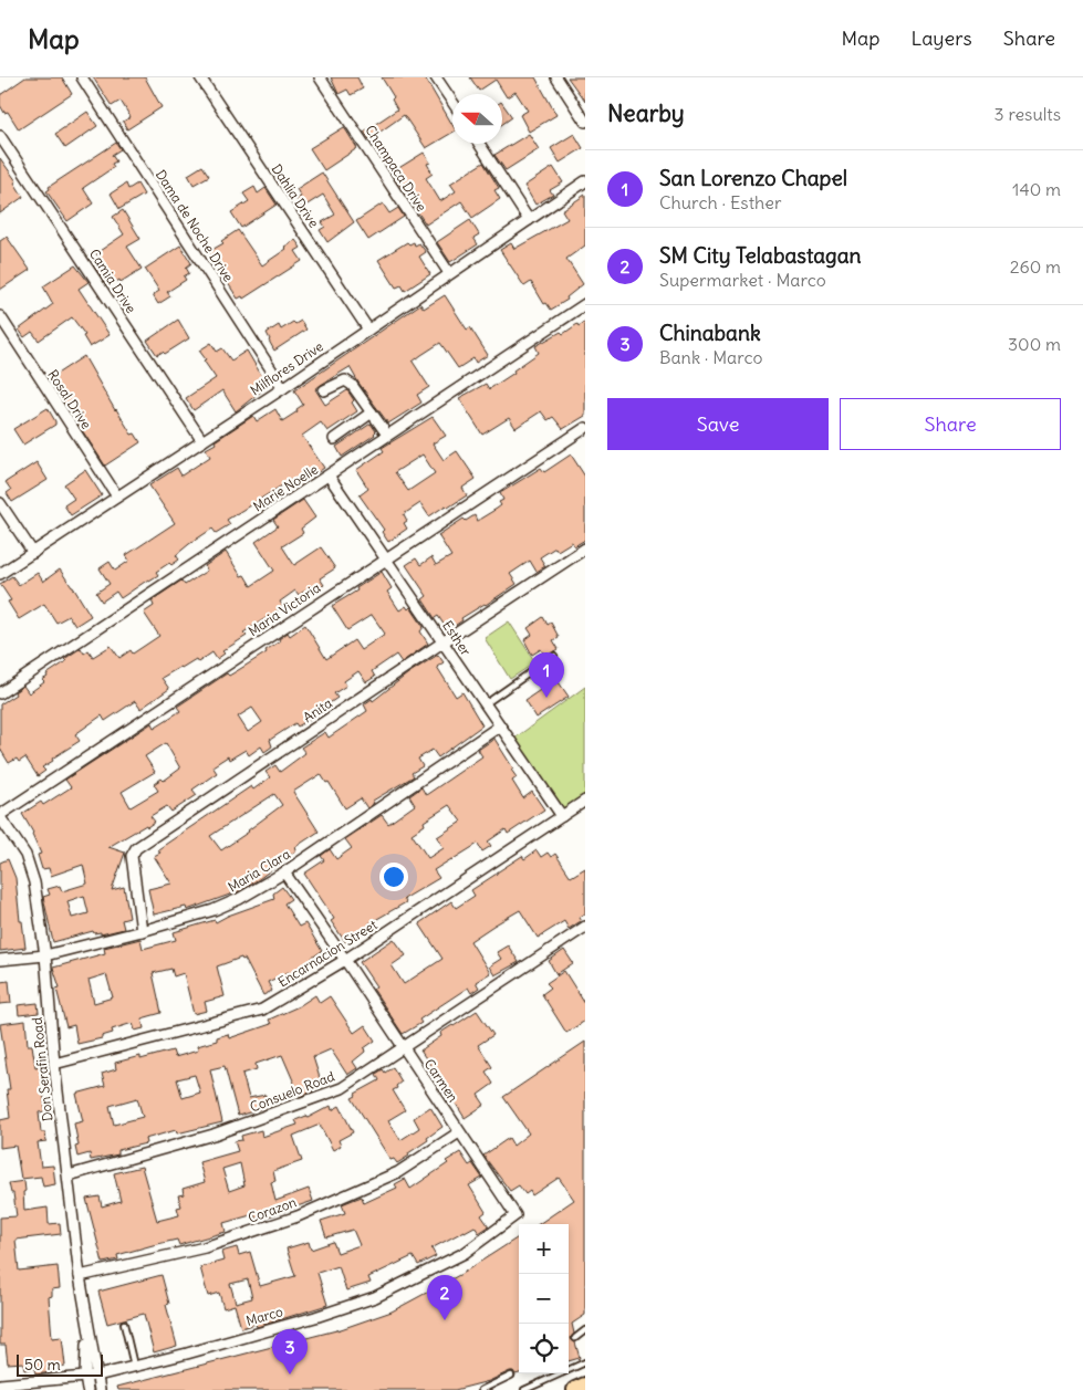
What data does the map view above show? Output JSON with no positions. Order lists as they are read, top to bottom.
{
  "streets": {
    "street": [
      "Champaca Drive",
      "Dahlia Drive",
      "Dama de Noche Drive",
      "Camia Drive",
      "Milflores Drive",
      "Rosal Drive",
      "Marie Noelle",
      "Maria Victoria",
      "Esther",
      "Anita",
      "Maria Clara",
      "Encarnacion Street",
      "Don Serafin Road",
      "Carmen",
      "Consuelo Road",
      "Corazon",
      "Marco"
    ]
  },
  "crossings": [
    ["Champaca Drive", "Milflores Drive"],
    ["Dahlia Drive", "Milflores Drive"],
    ["Dama de Noche Drive", "Milflores Drive"],
    ["Camia Drive", "Milflores Drive"],
    ["Milflores Drive", "Rosal Drive"],
    ["Marie Noelle", "Esther"],
    ["Maria Victoria", "Esther"],
    ["Maria Victoria", "Don Serafin Road"],
    ["Esther", "Anita"],
    ["Esther", "Maria Clara"],
    ["Esther", "Encarnacion Street"],
    ["Anita", "Maria Clara"],
    ["Maria Clara", "Don Serafin Road"],
    ["Maria Clara", "Carmen"],
    ["Encarnacion Street", "Don Serafin Road"],
    ["Encarnacion Street", "Carmen"],
    ["Don Serafin Road", "Consuelo Road"],
    ["Don Serafin Road", "Corazon"],
    ["Don Serafin Road", "Marco"],
    ["Carmen", "Consuelo Road"],
    ["Carmen", "Corazon"],
    ["Carmen", "Marco"]
  ],
  "scale_bar": "50 m",
  "north": "left",
  "page": {
    "header": "Map",
    "nav": ["Map", "Layers", "Share"],
    "heading": ["Nearby", "3 results"],
    "list": [
      {
        "mark": "1",
        "name": "San Lorenzo Chapel",
        "note": "Church · Esther",
        "value": "140 m"
      },
      {
        "mark": "2",
        "name": "SM City Telabastagan",
        "note": "Supermarket · Marco",
        "value": "260 m"
      },
      {
        "mark": "3",
        "name": "Chinabank",
        "note": "Bank · Marco",
        "value": "300 m"
      }
    ],
    "buttons": ["Save", "Share"],
    "pins": ["1", "2", "3"],
    "map_buttons": ["+", "−"],
    "scale": "50 m"
  }
}
